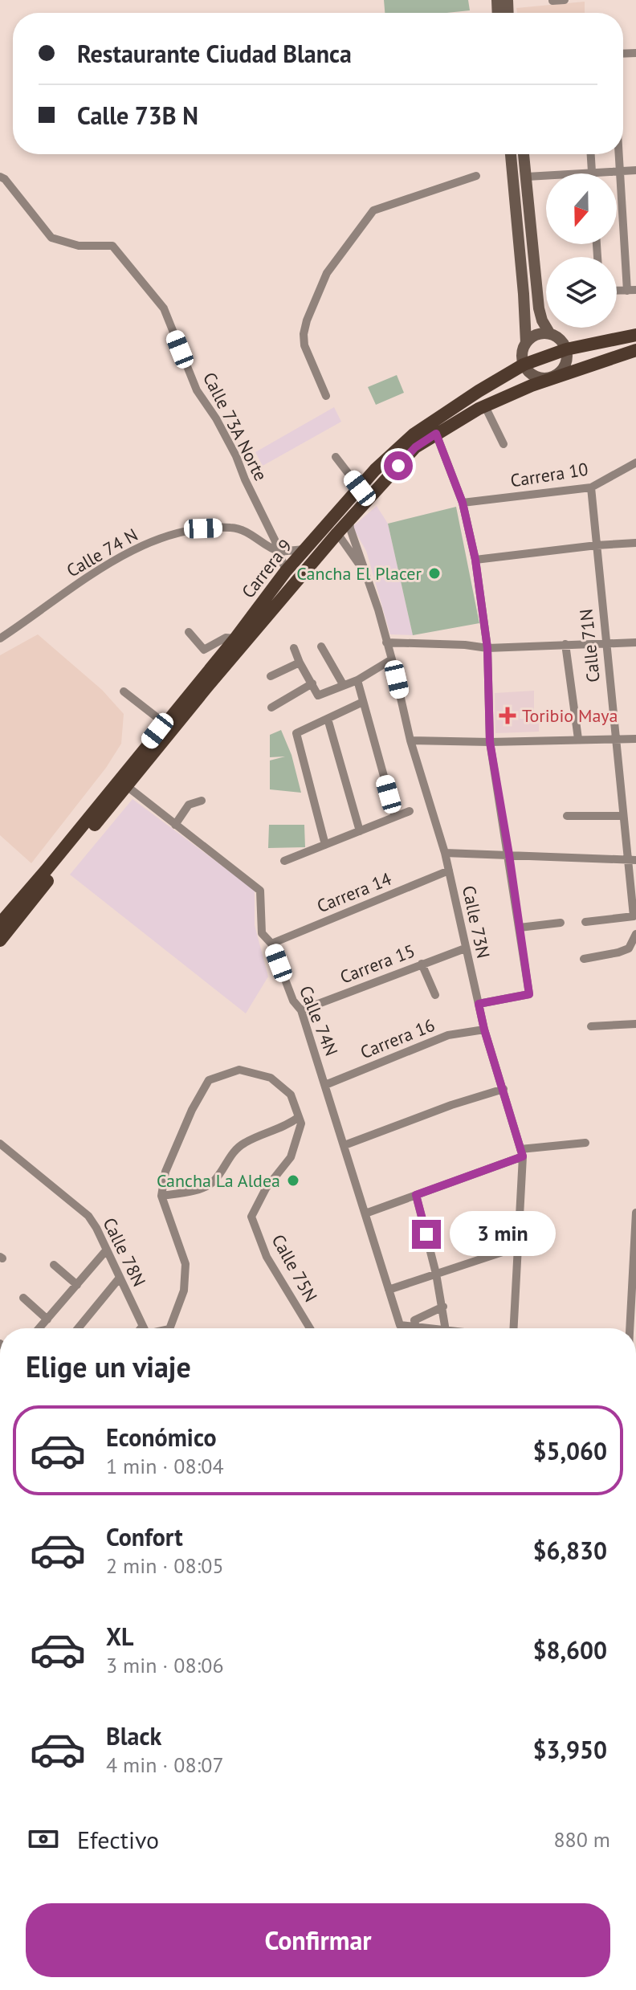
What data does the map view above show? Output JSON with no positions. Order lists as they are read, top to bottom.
{
  "streets": {
    "main road": ["Carrera 9"],
    "street": [
      "Calle 73A Norte",
      "Carrera 10",
      "Calle 74 N",
      "Calle 71N",
      "Carrera 14",
      "Calle 73N",
      "Carrera 15",
      "Calle 74N",
      "Carrera 16",
      "Calle 78N",
      "Calle 75N"
    ]
  },
  "crossings": [
    ["Calle 73A Norte", "Calle 74 N"],
    ["Calle 73A Norte", "Carrera 9"],
    ["Carrera 10", "Calle 71N"],
    ["Carrera 9", "Calle 73N"],
    ["Carrera 9", "Calle 74N"],
    ["Carrera 14", "Calle 73N"],
    ["Carrera 14", "Calle 74N"],
    ["Calle 73N", "Carrera 15"],
    ["Calle 73N", "Carrera 16"],
    ["Carrera 15", "Calle 74N"],
    ["Calle 74N", "Carrera 16"]
  ],
  "places": {
    "other": ["Cancha El Placer", "Cancha La Aldea"],
    "health": ["Toribio Maya"]
  },
  "north": "bottom",
  "page": {
    "banner": ["Restaurante Ciudad Blanca", "Calle 73B N"],
    "bubble": "3 min",
    "heading": "Elige un viaje",
    "list": [
      {
        "name": "Económico",
        "note": "1 min · 08:04",
        "value": "$5,060"
      },
      {
        "name": "Confort",
        "note": "2 min · 08:05",
        "value": "$6,830"
      },
      {
        "name": "XL",
        "note": "3 min · 08:06",
        "value": "$8,600"
      },
      {
        "name": "Black",
        "note": "4 min · 08:07",
        "value": "$3,950"
      }
    ],
    "pay": ["Efectivo", "880 m"],
    "buttons": "Confirmar"
  }
}
